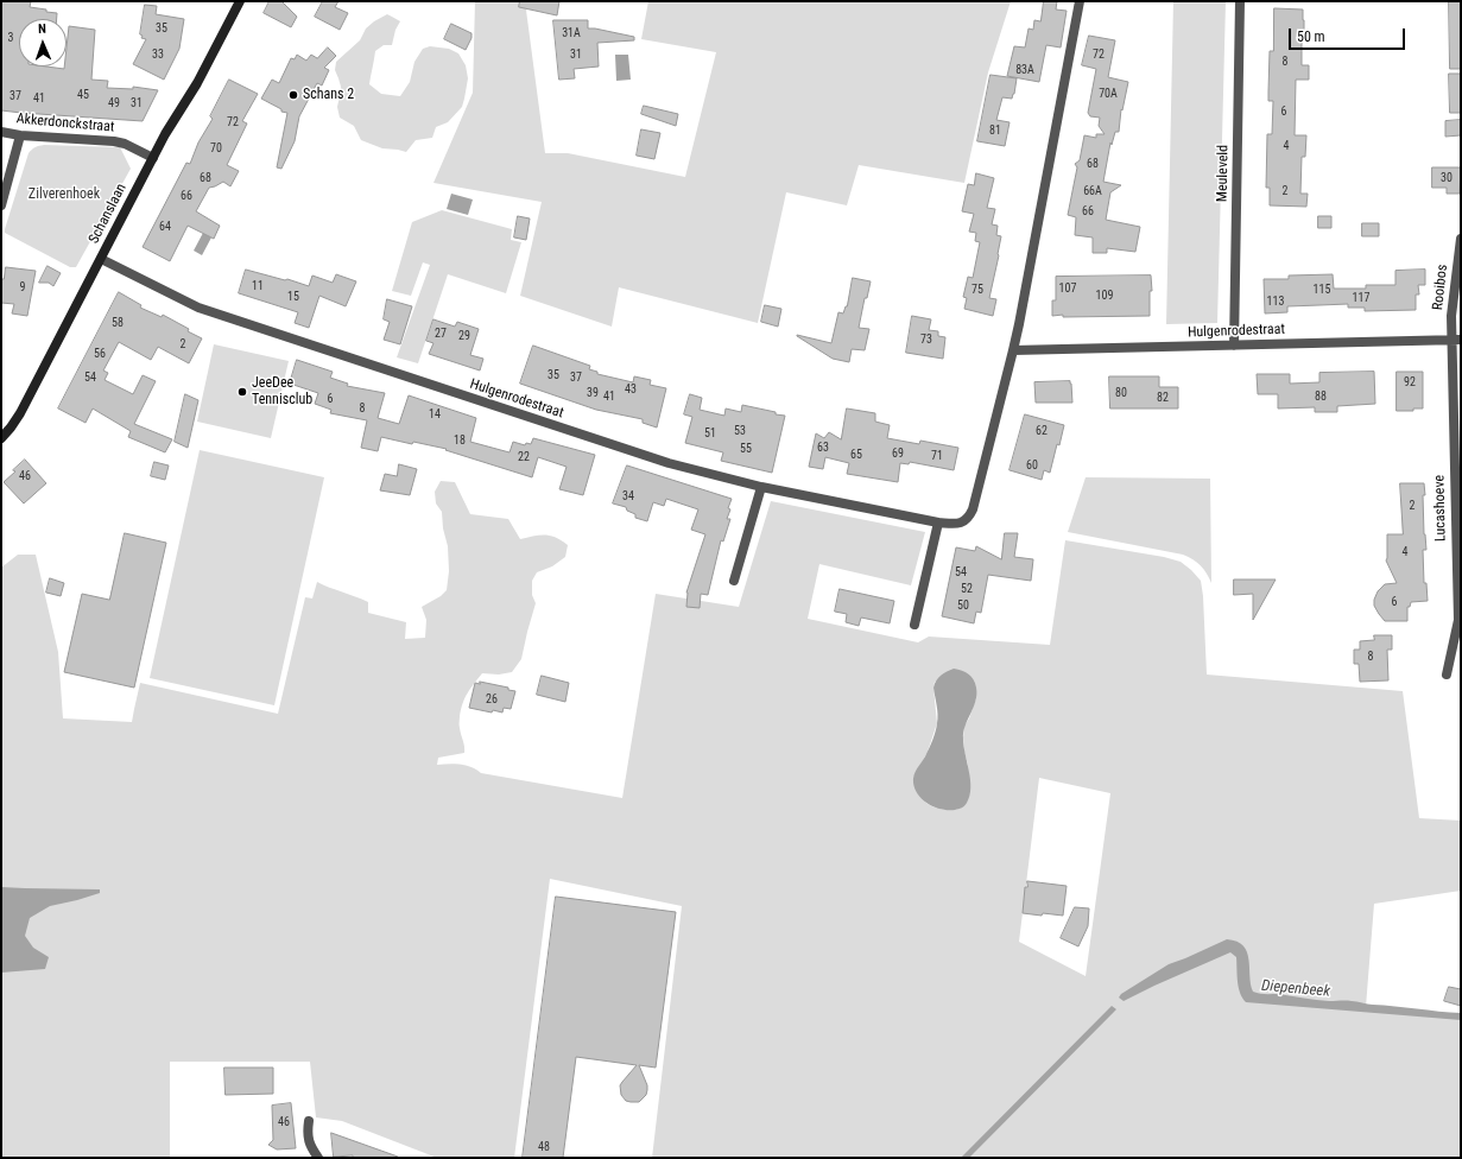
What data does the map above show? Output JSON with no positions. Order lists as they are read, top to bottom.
{
  "streets": {
    "street": [
      "Akkerdonckstraat",
      "Meuleveld",
      "Schanslaan",
      "Rooibos",
      "Hulgenrodestraat",
      "Lucashoeve"
    ]
  },
  "crossings": [
    ["Akkerdonckstraat", "Schanslaan"],
    ["Meuleveld", "Hulgenrodestraat"],
    ["Schanslaan", "Hulgenrodestraat"],
    ["Rooibos", "Hulgenrodestraat"],
    ["Rooibos", "Lucashoeve"],
    ["Hulgenrodestraat", "Lucashoeve"]
  ],
  "water": ["Diepenbeek"],
  "parks": ["Zilverenhoek"],
  "places": ["Schans 2", "JeeDee Tennisclub"],
  "house_numbers": [
    "35",
    "31A",
    "3",
    "33",
    "31",
    "72",
    "8",
    "83A",
    "70A",
    "45",
    "37",
    "41",
    "49",
    "31",
    "6",
    "72",
    "81",
    "4",
    "70",
    "68",
    "68",
    "30",
    "66A",
    "2",
    "66",
    "66",
    "64",
    "11",
    "9",
    "107",
    "75",
    "115",
    "109",
    "15",
    "117",
    "113",
    "58",
    "27",
    "29",
    "73",
    "2",
    "56",
    "35",
    "54",
    "37",
    "92",
    "43",
    "39",
    "80",
    "41",
    "88",
    "82",
    "6",
    "8",
    "14",
    "53",
    "62",
    "51",
    "18",
    "63",
    "55",
    "69",
    "65",
    "71",
    "22",
    "60",
    "46",
    "34",
    "2",
    "4",
    "54",
    "52",
    "6",
    "50",
    "8",
    "26",
    "46",
    "48"
  ],
  "scale_bar": "50 m",
  "north": "top"
}
